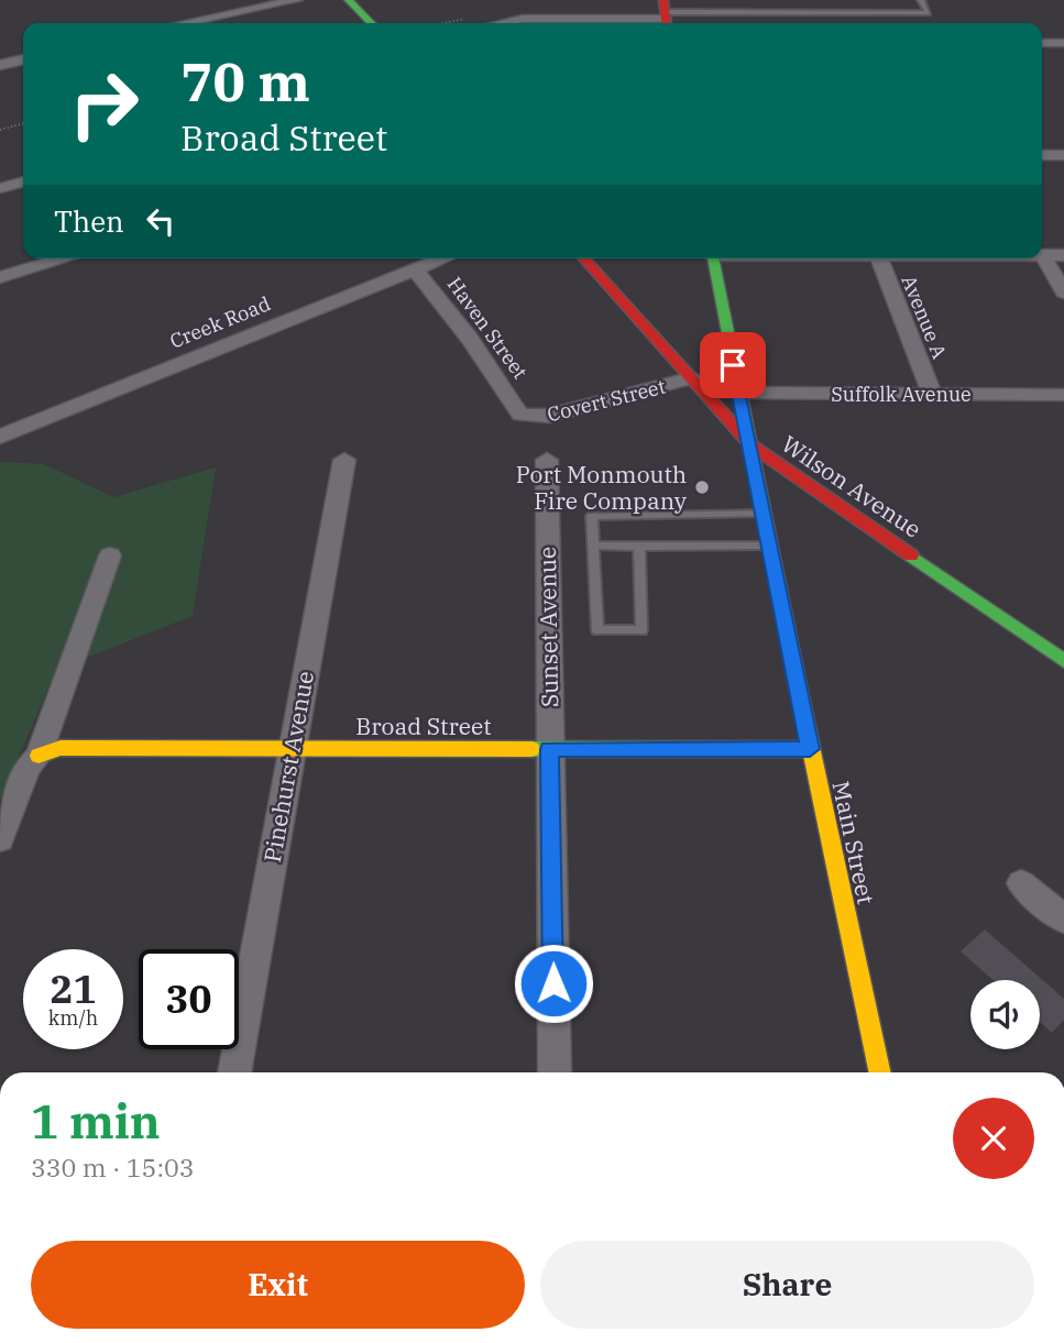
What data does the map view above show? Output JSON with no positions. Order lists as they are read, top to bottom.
{
  "streets": {
    "street": [
      "Avenue A",
      "Creek Road",
      "Haven Street",
      "Suffolk Avenue",
      "Covert Street",
      "Wilson Avenue",
      "Sunset Avenue",
      "Broad Street",
      "Pinehurst Avenue",
      "Main Street"
    ]
  },
  "crossings": [
    ["Avenue A", "Suffolk Avenue"],
    ["Creek Road", "Haven Street"],
    ["Haven Street", "Covert Street"],
    ["Suffolk Avenue", "Main Street"],
    ["Covert Street", "Wilson Avenue"],
    ["Wilson Avenue", "Main Street"],
    ["Sunset Avenue", "Broad Street"],
    ["Broad Street", "Pinehurst Avenue"],
    ["Broad Street", "Main Street"]
  ],
  "places": ["Port Monmouth Fire Company"],
  "page": {
    "turn": ["70 m", "Broad Street"],
    "then": "Then",
    "speed": "21 km/h",
    "limit": "30",
    "heading": ["1 min", "330 m · 15:03"],
    "buttons": ["Exit", "Share"]
  }
}
